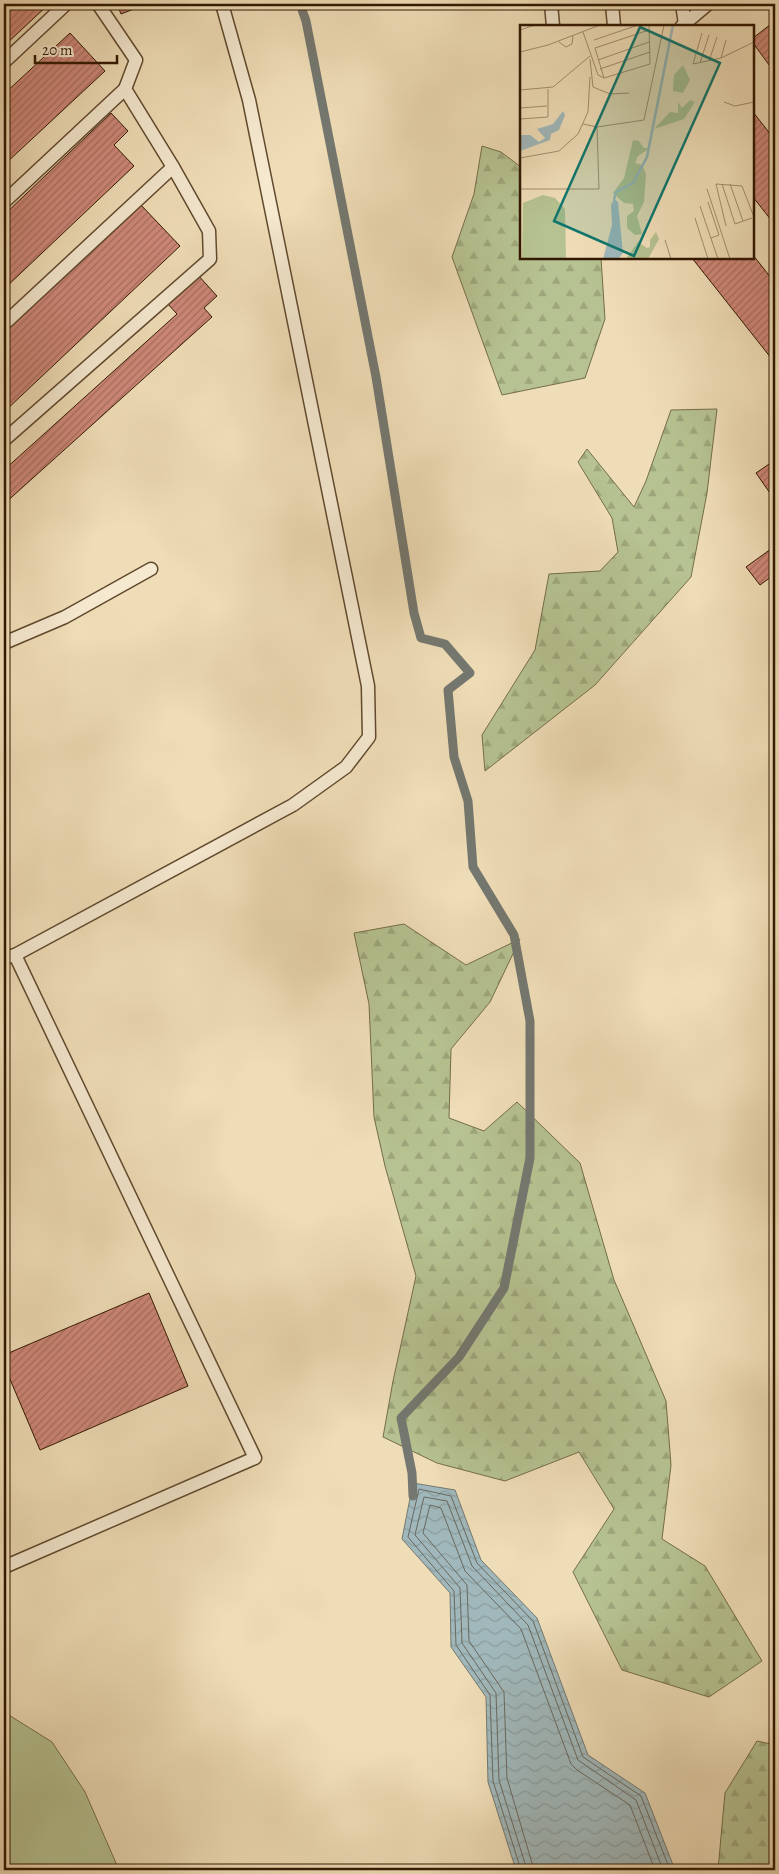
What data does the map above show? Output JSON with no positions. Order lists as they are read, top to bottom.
{
  "scale_bar": "20 m"
}
